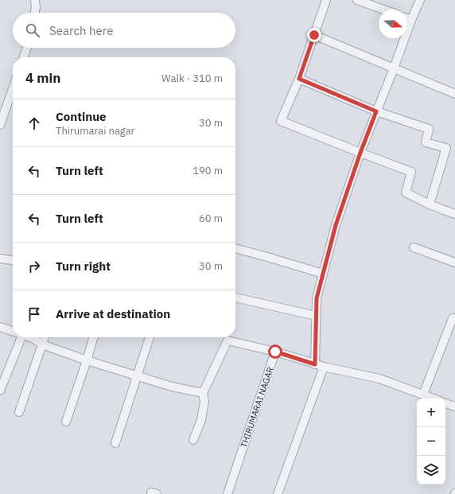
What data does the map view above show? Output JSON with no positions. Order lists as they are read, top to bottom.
{
  "streets": {
    "street": ["THIRUMARAI NAGAR"]
  },
  "north": "right",
  "page": {
    "search": "Search here",
    "heading": ["4 min", "Walk · 310 m"],
    "list": [
      ["Continue", "Thirumarai nagar", "30 m"],
      ["Turn left", "190 m"],
      ["Turn left", "60 m"],
      ["Turn right", "30 m"],
      "Arrive at destination"
    ],
    "map_buttons": ["+", "−"]
  }
}
